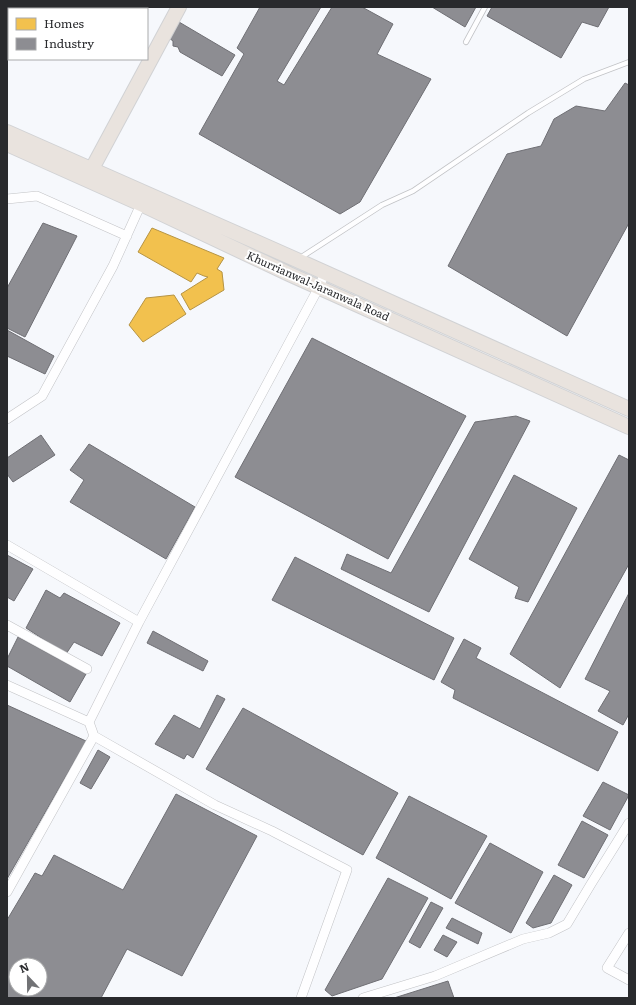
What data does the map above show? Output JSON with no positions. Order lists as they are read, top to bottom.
{
  "streets": {
    "main road": ["Khurrianwal-Jaranwala Road"]
  },
  "legend": ["Homes", "Industry"],
  "north": "top"
}
